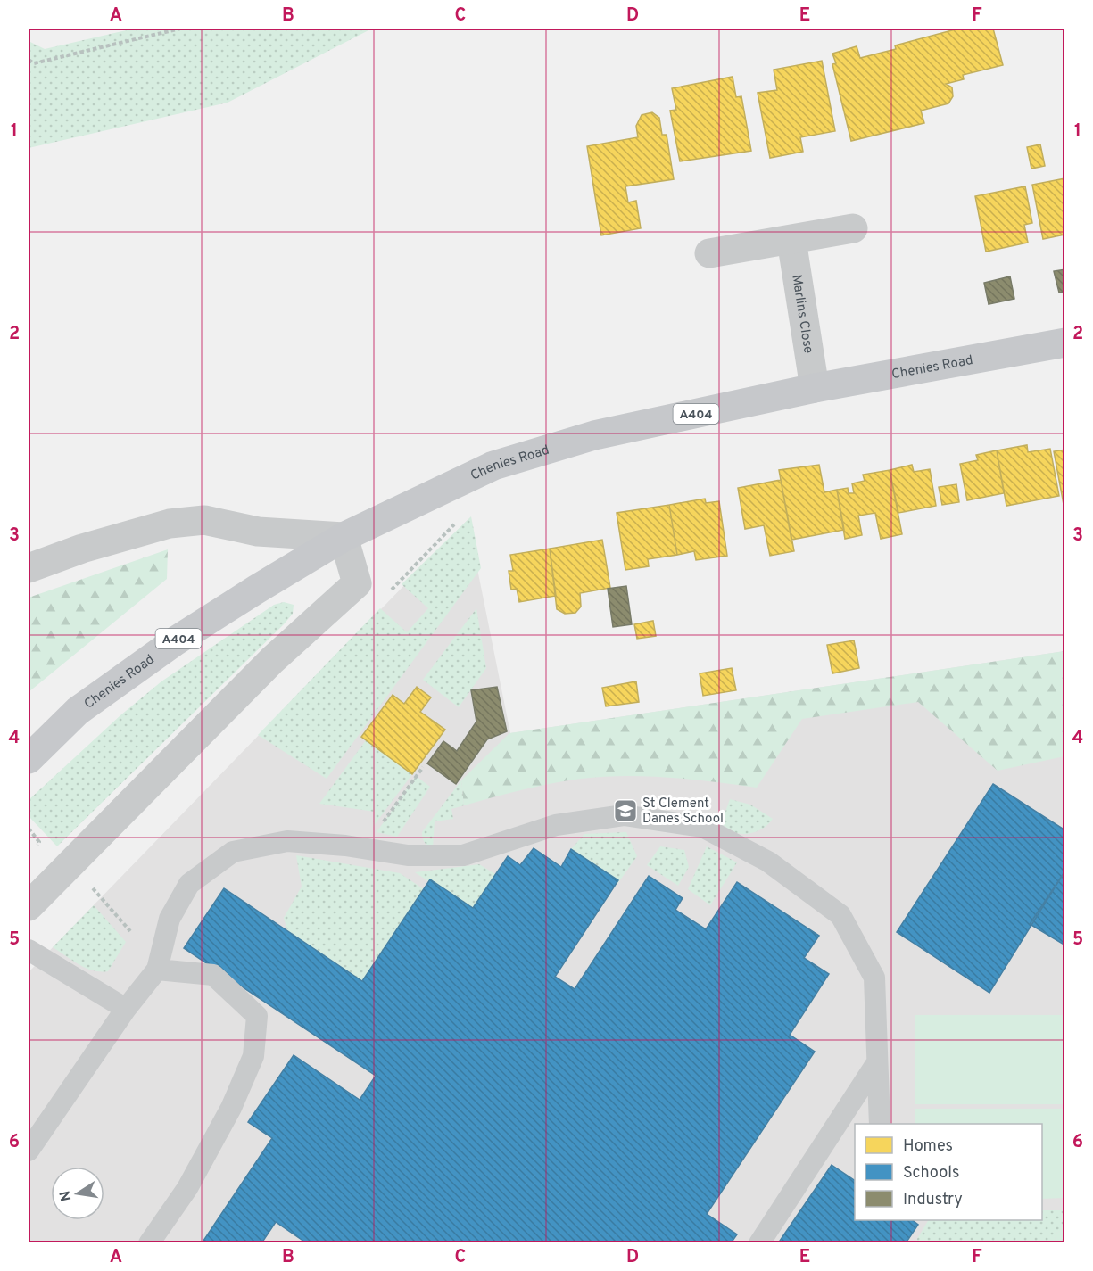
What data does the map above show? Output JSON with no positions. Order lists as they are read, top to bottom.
{
  "streets": {
    "main road": ["Chenies Road", "A404"],
    "street": ["Marlins Close"]
  },
  "crossings": [
    ["Marlins Close", "Chenies Road"]
  ],
  "places": {
    "school or university": ["St Clement Danes School"]
  },
  "legend": ["Homes", "Schools", "Industry"],
  "north": "left",
  "grid": {
    "columns": [
      "A",
      "B",
      "C",
      "D",
      "E",
      "F"
    ],
    "rows": [
      "1",
      "2",
      "3",
      "4",
      "5",
      "6"
    ]
  }
}
